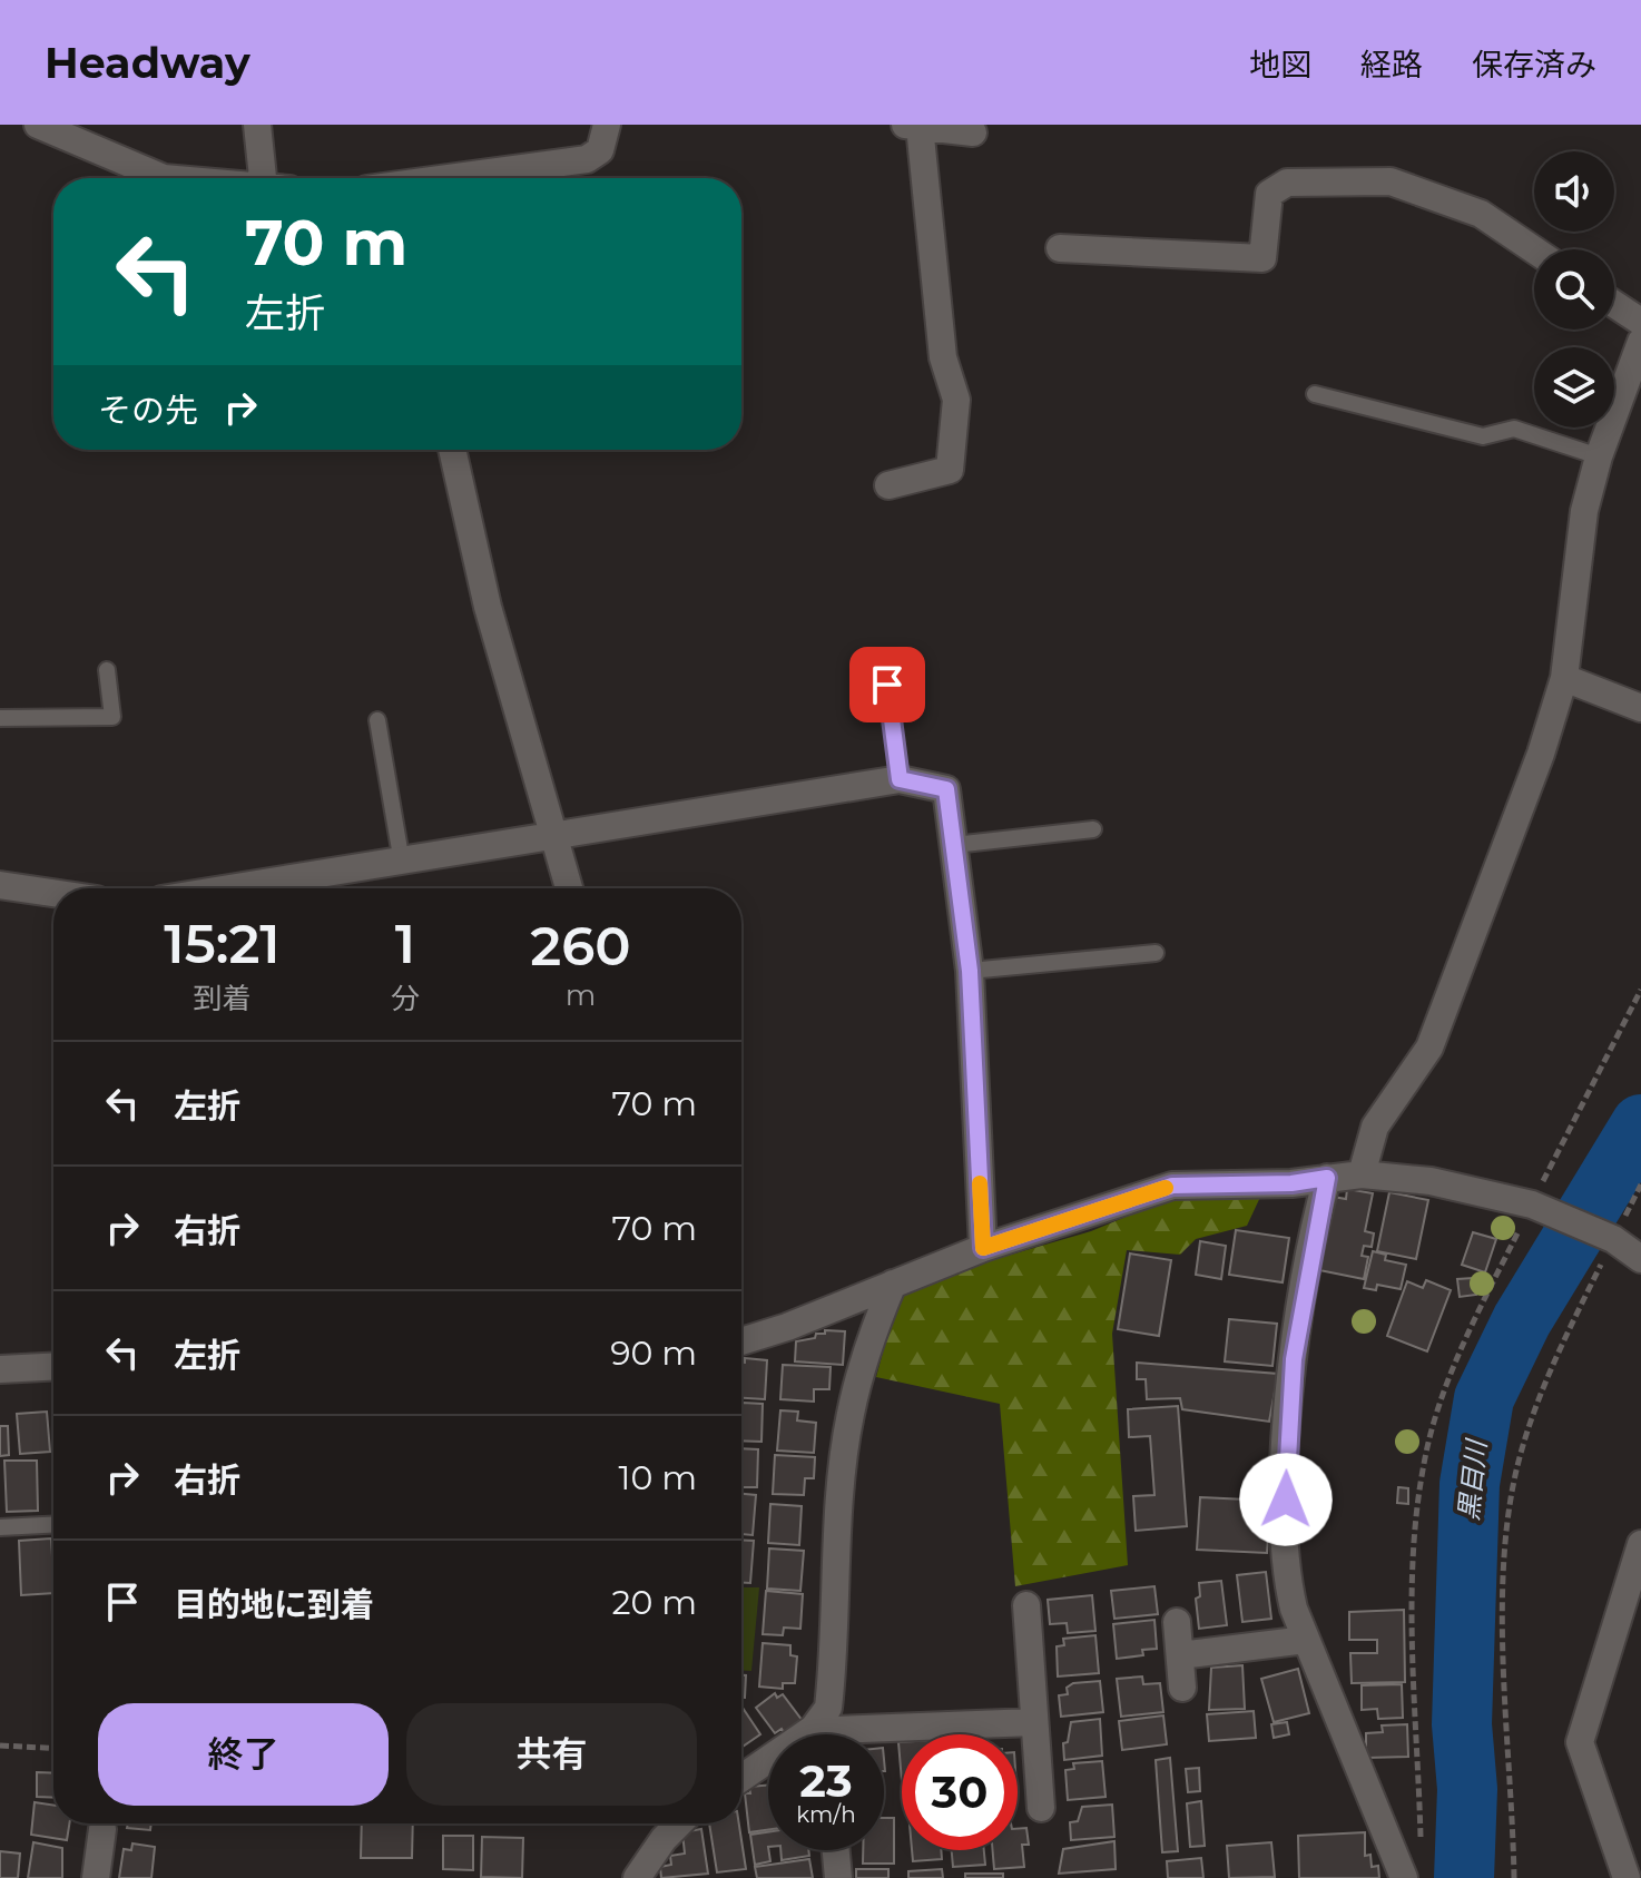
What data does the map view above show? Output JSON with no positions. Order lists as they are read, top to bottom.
{
  "water": ["黒目川"],
  "page": {
    "header": "Headway",
    "nav": ["地図", "経路", "保存済み"],
    "turn": ["70 m", "左折"],
    "then": "その先",
    "eta": [
      "15:21",
      "到着",
      "1",
      "分",
      "260",
      "m"
    ],
    "list": [
      {
        "name": "左折",
        "value": "70 m"
      },
      {
        "name": "右折",
        "value": "70 m"
      },
      {
        "name": "左折",
        "value": "90 m"
      },
      {
        "name": "右折",
        "value": "10 m"
      },
      {
        "name": "目的地に到着",
        "value": "20 m"
      }
    ],
    "buttons": ["終了", "共有"],
    "speed": "23 km/h",
    "limit": "30"
  }
}
